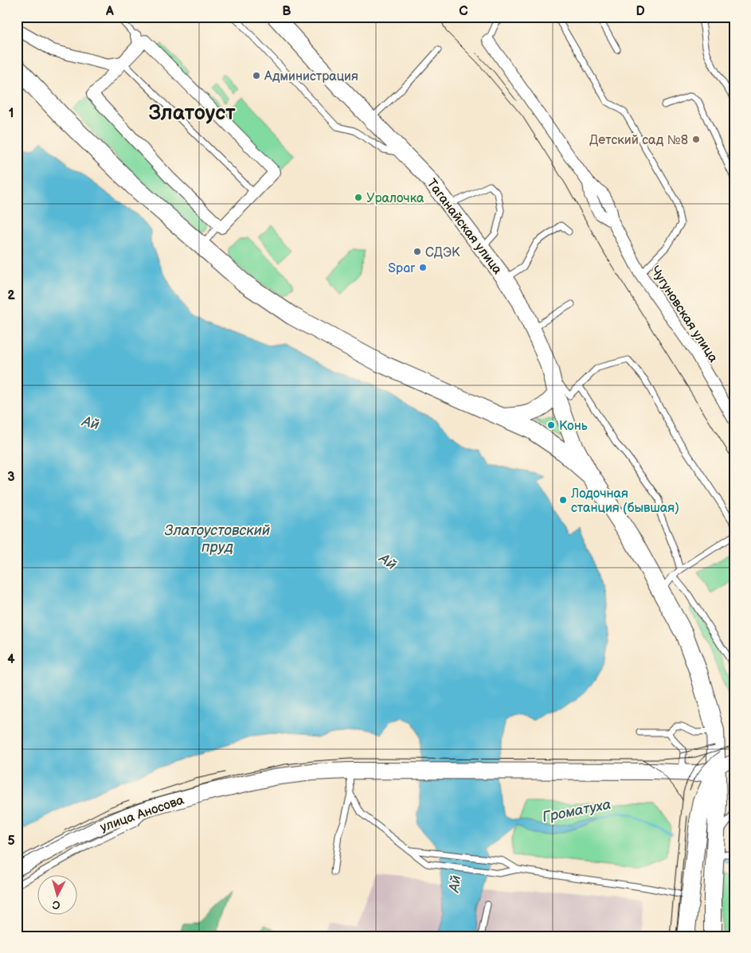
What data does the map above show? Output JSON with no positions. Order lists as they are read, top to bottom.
{
  "streets": {
    "main road": ["Таганайская улица", "улица Аносова"],
    "street": ["Чугуновская улица"]
  },
  "districts": ["Златоуст"],
  "water": ["Ай", "Златоустовский пруд", "Громатуха"],
  "places": [
    "Администрация",
    "Детский сад №8",
    "Уралочка",
    "СДЭК",
    "Spar",
    "Конь",
    "Лодочная станция (бывшая)"
  ],
  "north": "bottom",
  "grid": {
    "columns": [
      "A",
      "B",
      "C",
      "D"
    ],
    "rows": [
      "1",
      "2",
      "3",
      "4",
      "5"
    ]
  }
}
